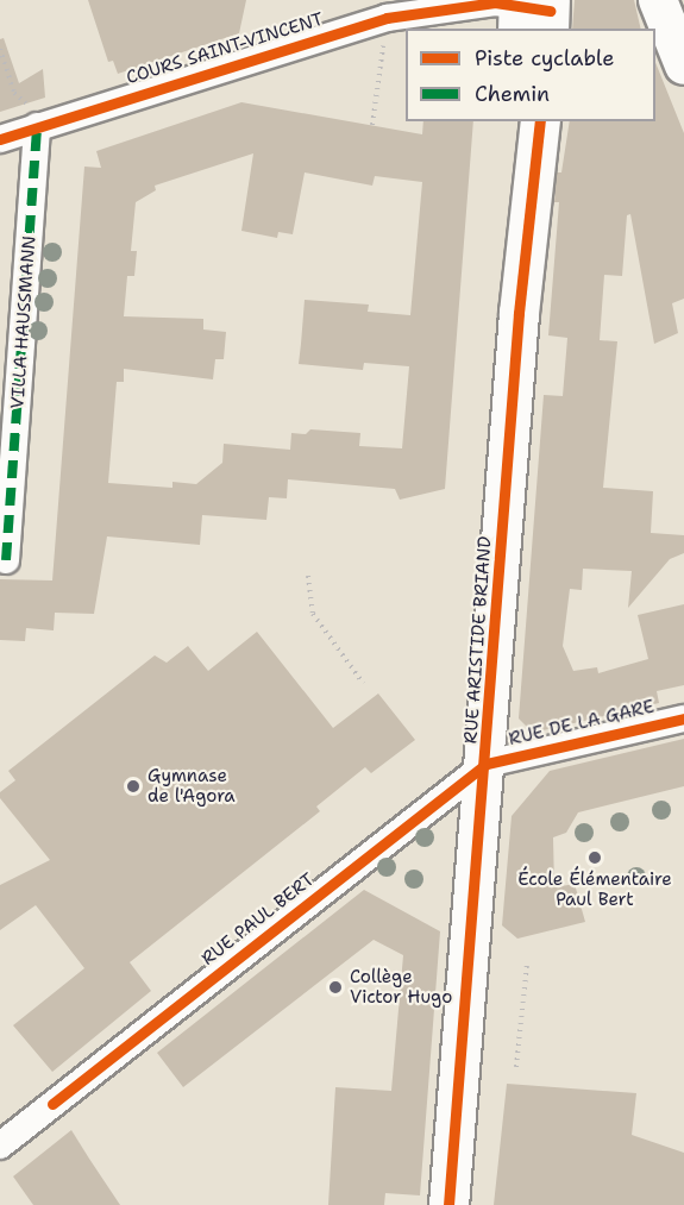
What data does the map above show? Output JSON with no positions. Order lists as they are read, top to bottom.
{
  "streets": {
    "main road": ["RUE ARISTIDE BRIAND"],
    "street": [
      "COURS SAINT-VINCENT",
      "VILLA HAUSSMANN",
      "RUE DE LA GARE",
      "RUE PAUL BERT"
    ]
  },
  "crossings": [
    ["COURS SAINT-VINCENT", "VILLA HAUSSMANN"],
    ["RUE ARISTIDE BRIAND", "RUE DE LA GARE"],
    ["RUE ARISTIDE BRIAND", "RUE PAUL BERT"],
    ["RUE DE LA GARE", "RUE PAUL BERT"]
  ],
  "places": ["Gymnase de l'Agora", "École Élémentaire Paul Bert", "Collège Victor Hugo"],
  "legend": ["Piste cyclable", "Chemin"]
}
